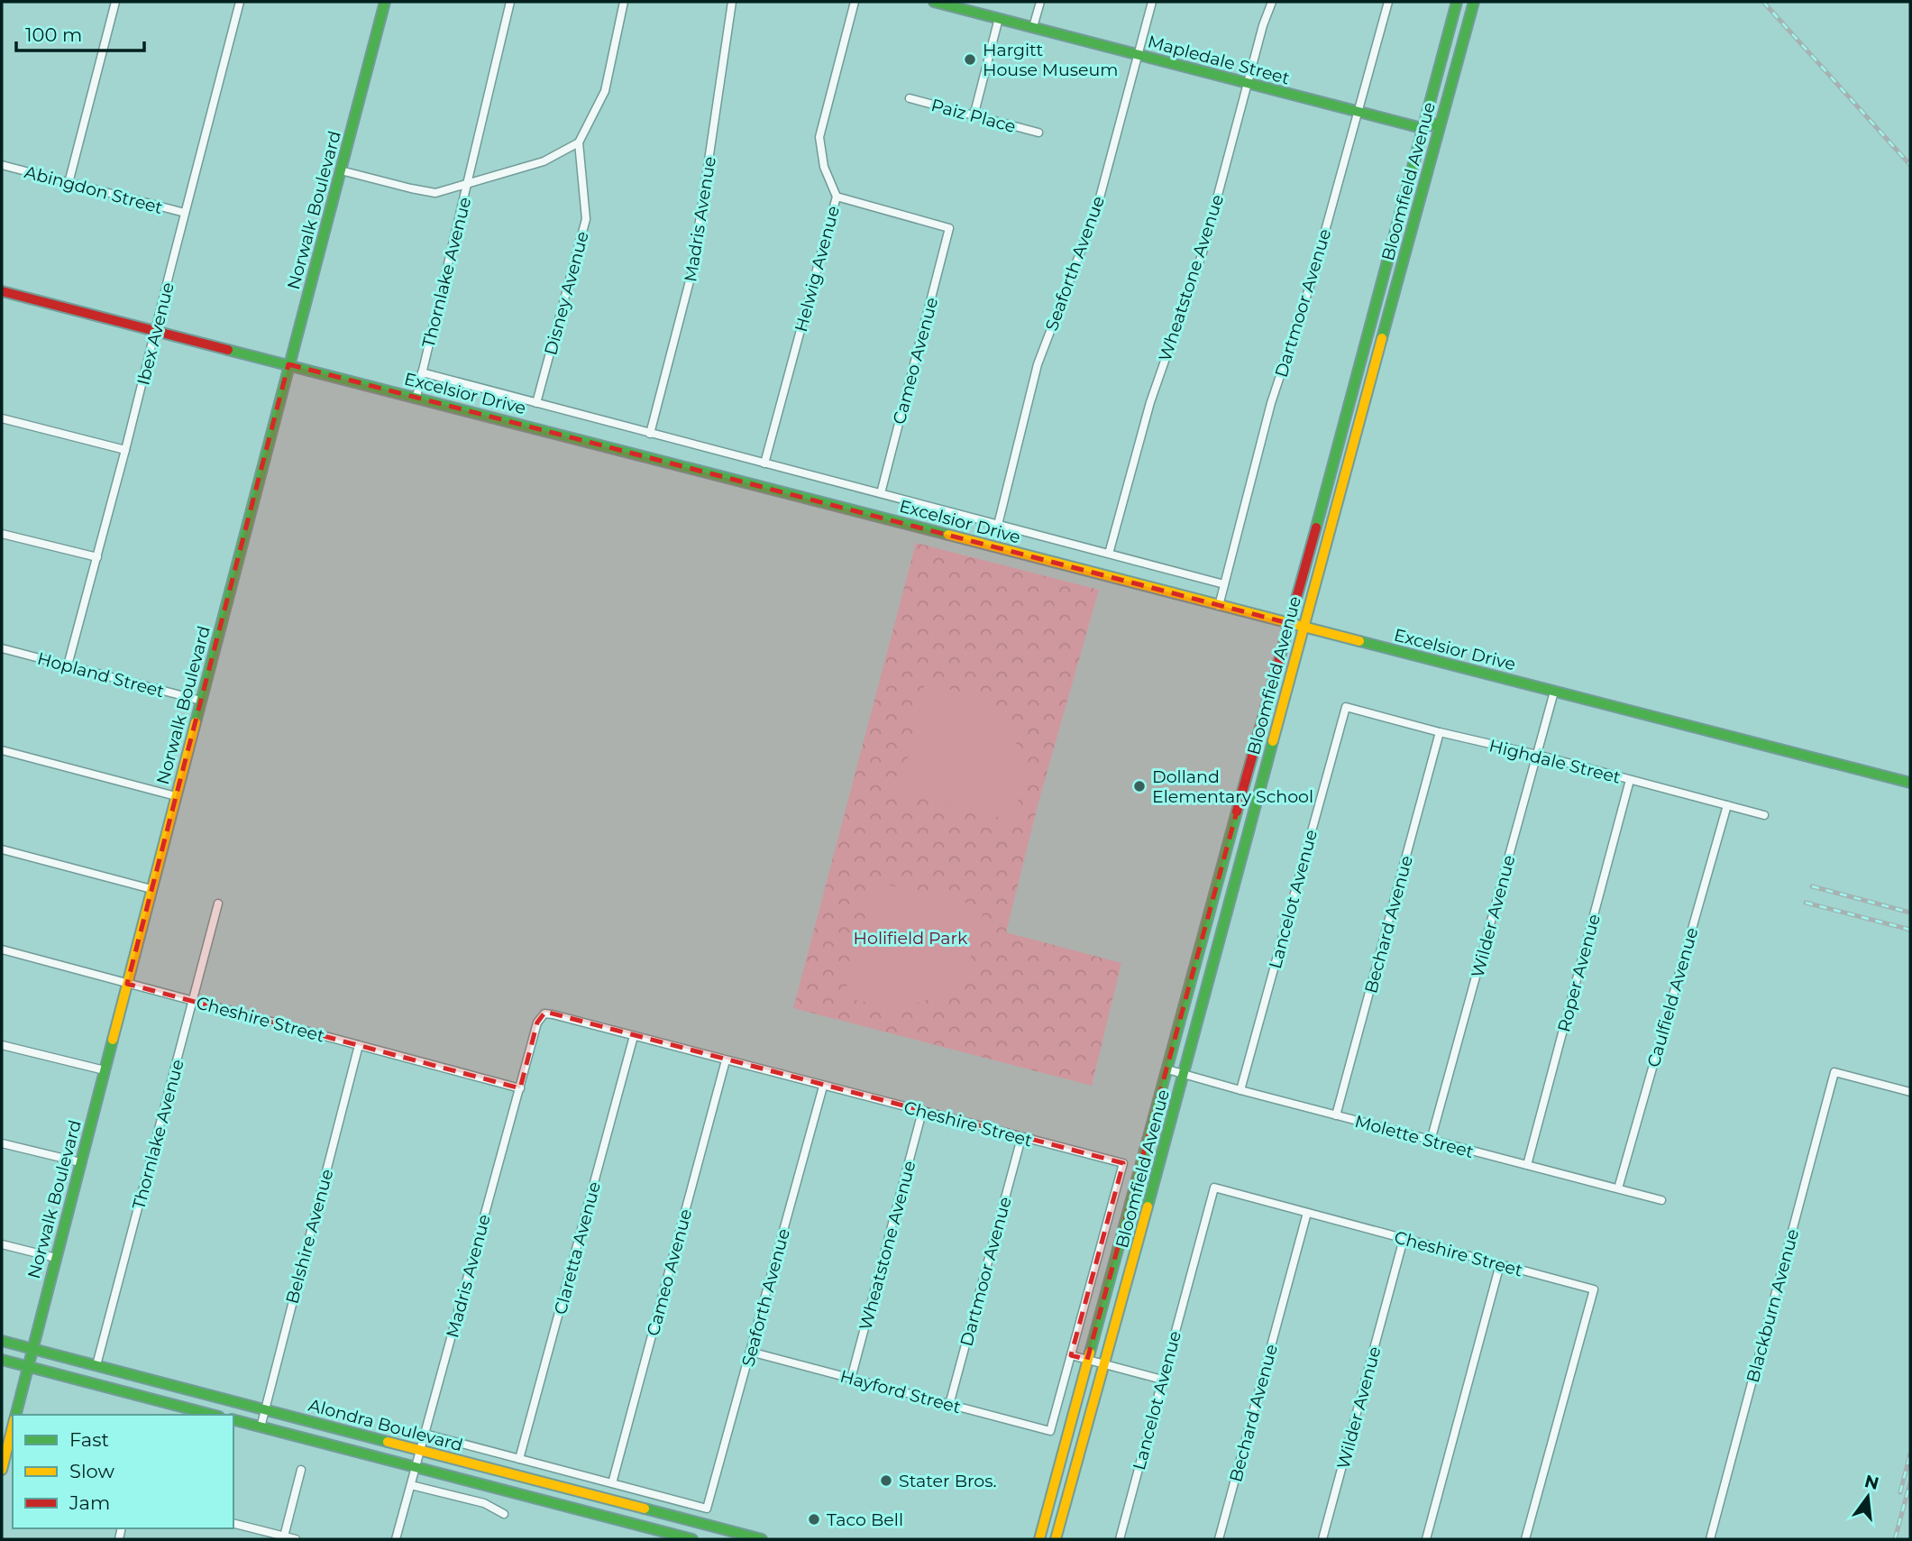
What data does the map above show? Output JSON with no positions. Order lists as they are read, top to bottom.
{
  "streets": {
    "main road": [
      "Mapledale Street",
      "Bloomfield Avenue",
      "Norwalk Boulevard",
      "Excelsior Drive",
      "Alondra Boulevard"
    ],
    "street": [
      "Paiz Place",
      "Abingdon Street",
      "Madris Avenue",
      "Seaforth Avenue",
      "Helwig Avenue",
      "Thornlake Avenue",
      "Wheatstone Avenue",
      "Disney Avenue",
      "Dartmoor Avenue",
      "Ibex Avenue",
      "Cameo Avenue",
      "Hopland Street",
      "Highdale Street",
      "Lancelot Avenue",
      "Wilder Avenue",
      "Bechard Avenue",
      "Roper Avenue",
      "Caulfield Avenue",
      "Cheshire Street",
      "Molette Street",
      "Belshire Avenue",
      "Claretta Avenue",
      "Blackburn Avenue",
      "Hayford Street"
    ]
  },
  "crossings": [
    ["Mapledale Street", "Bloomfield Avenue"],
    ["Mapledale Street", "Seaforth Avenue"],
    ["Mapledale Street", "Wheatstone Avenue"],
    ["Mapledale Street", "Dartmoor Avenue"],
    ["Bloomfield Avenue", "Excelsior Drive"],
    ["Bloomfield Avenue", "Molette Street"],
    ["Abingdon Street", "Ibex Avenue"],
    ["Norwalk Boulevard", "Excelsior Drive"],
    ["Norwalk Boulevard", "Hopland Street"],
    ["Norwalk Boulevard", "Cheshire Street"],
    ["Norwalk Boulevard", "Alondra Boulevard"],
    ["Madris Avenue", "Excelsior Drive"],
    ["Madris Avenue", "Cheshire Street"],
    ["Madris Avenue", "Alondra Boulevard"],
    ["Seaforth Avenue", "Excelsior Drive"],
    ["Seaforth Avenue", "Cheshire Street"],
    ["Seaforth Avenue", "Hayford Street"],
    ["Seaforth Avenue", "Alondra Boulevard"],
    ["Helwig Avenue", "Cameo Avenue"],
    ["Helwig Avenue", "Excelsior Drive"],
    ["Thornlake Avenue", "Excelsior Drive"],
    ["Thornlake Avenue", "Cheshire Street"],
    ["Thornlake Avenue", "Alondra Boulevard"],
    ["Wheatstone Avenue", "Excelsior Drive"],
    ["Wheatstone Avenue", "Cheshire Street"],
    ["Wheatstone Avenue", "Hayford Street"],
    ["Disney Avenue", "Excelsior Drive"],
    ["Dartmoor Avenue", "Excelsior Drive"],
    ["Dartmoor Avenue", "Cheshire Street"],
    ["Dartmoor Avenue", "Hayford Street"],
    ["Ibex Avenue", "Excelsior Drive"],
    ["Ibex Avenue", "Hopland Street"],
    ["Cameo Avenue", "Excelsior Drive"],
    ["Cameo Avenue", "Cheshire Street"],
    ["Cameo Avenue", "Alondra Boulevard"],
    ["Excelsior Drive", "Wilder Avenue"],
    ["Highdale Street", "Lancelot Avenue"],
    ["Highdale Street", "Wilder Avenue"],
    ["Highdale Street", "Bechard Avenue"],
    ["Highdale Street", "Roper Avenue"],
    ["Highdale Street", "Caulfield Avenue"],
    ["Lancelot Avenue", "Cheshire Street"],
    ["Lancelot Avenue", "Molette Street"],
    ["Wilder Avenue", "Cheshire Street"],
    ["Wilder Avenue", "Molette Street"],
    ["Bechard Avenue", "Cheshire Street"],
    ["Bechard Avenue", "Molette Street"],
    ["Roper Avenue", "Molette Street"],
    ["Caulfield Avenue", "Molette Street"],
    ["Cheshire Street", "Belshire Avenue"],
    ["Cheshire Street", "Claretta Avenue"],
    ["Cheshire Street", "Hayford Street"],
    ["Belshire Avenue", "Alondra Boulevard"],
    ["Claretta Avenue", "Alondra Boulevard"]
  ],
  "parks": ["Holifield Park"],
  "places": [
    "Hargitt House Museum",
    "Dolland Elementary School",
    "Stater Bros.",
    "Taco Bell"
  ],
  "legend": ["Fast", "Slow", "Jam"],
  "scale_bar": "100 m",
  "north": "top"
}
